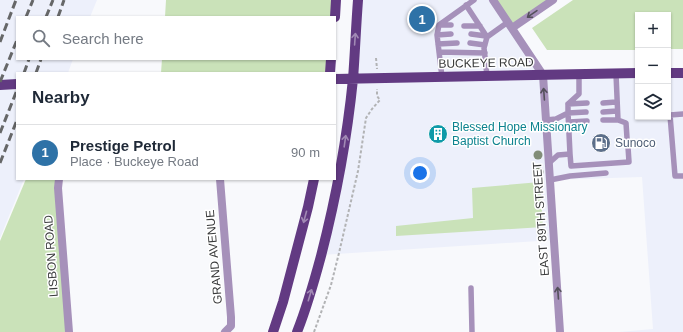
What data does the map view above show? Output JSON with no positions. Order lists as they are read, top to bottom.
{
  "streets": {
    "main road": ["BUCKEYE ROAD"],
    "street": ["EAST 89TH STREET", "LISBON ROAD", "GRAND AVENUE"]
  },
  "crossings": [
    ["BUCKEYE ROAD", "EAST 89TH STREET"]
  ],
  "one_way": ["EAST 89TH STREET"],
  "places": {
    "building": ["Blessed Hope Missionary Baptist Church"],
    "fuel station": ["Sunoco"]
  },
  "page": {
    "pins": "1",
    "map_buttons": ["+", "−"],
    "search": "Search here",
    "heading": "Nearby",
    "list": [
      {
        "mark": "1",
        "name": "Prestige Petrol",
        "note": "Place · Buckeye Road",
        "value": "90 m"
      }
    ]
  }
}
